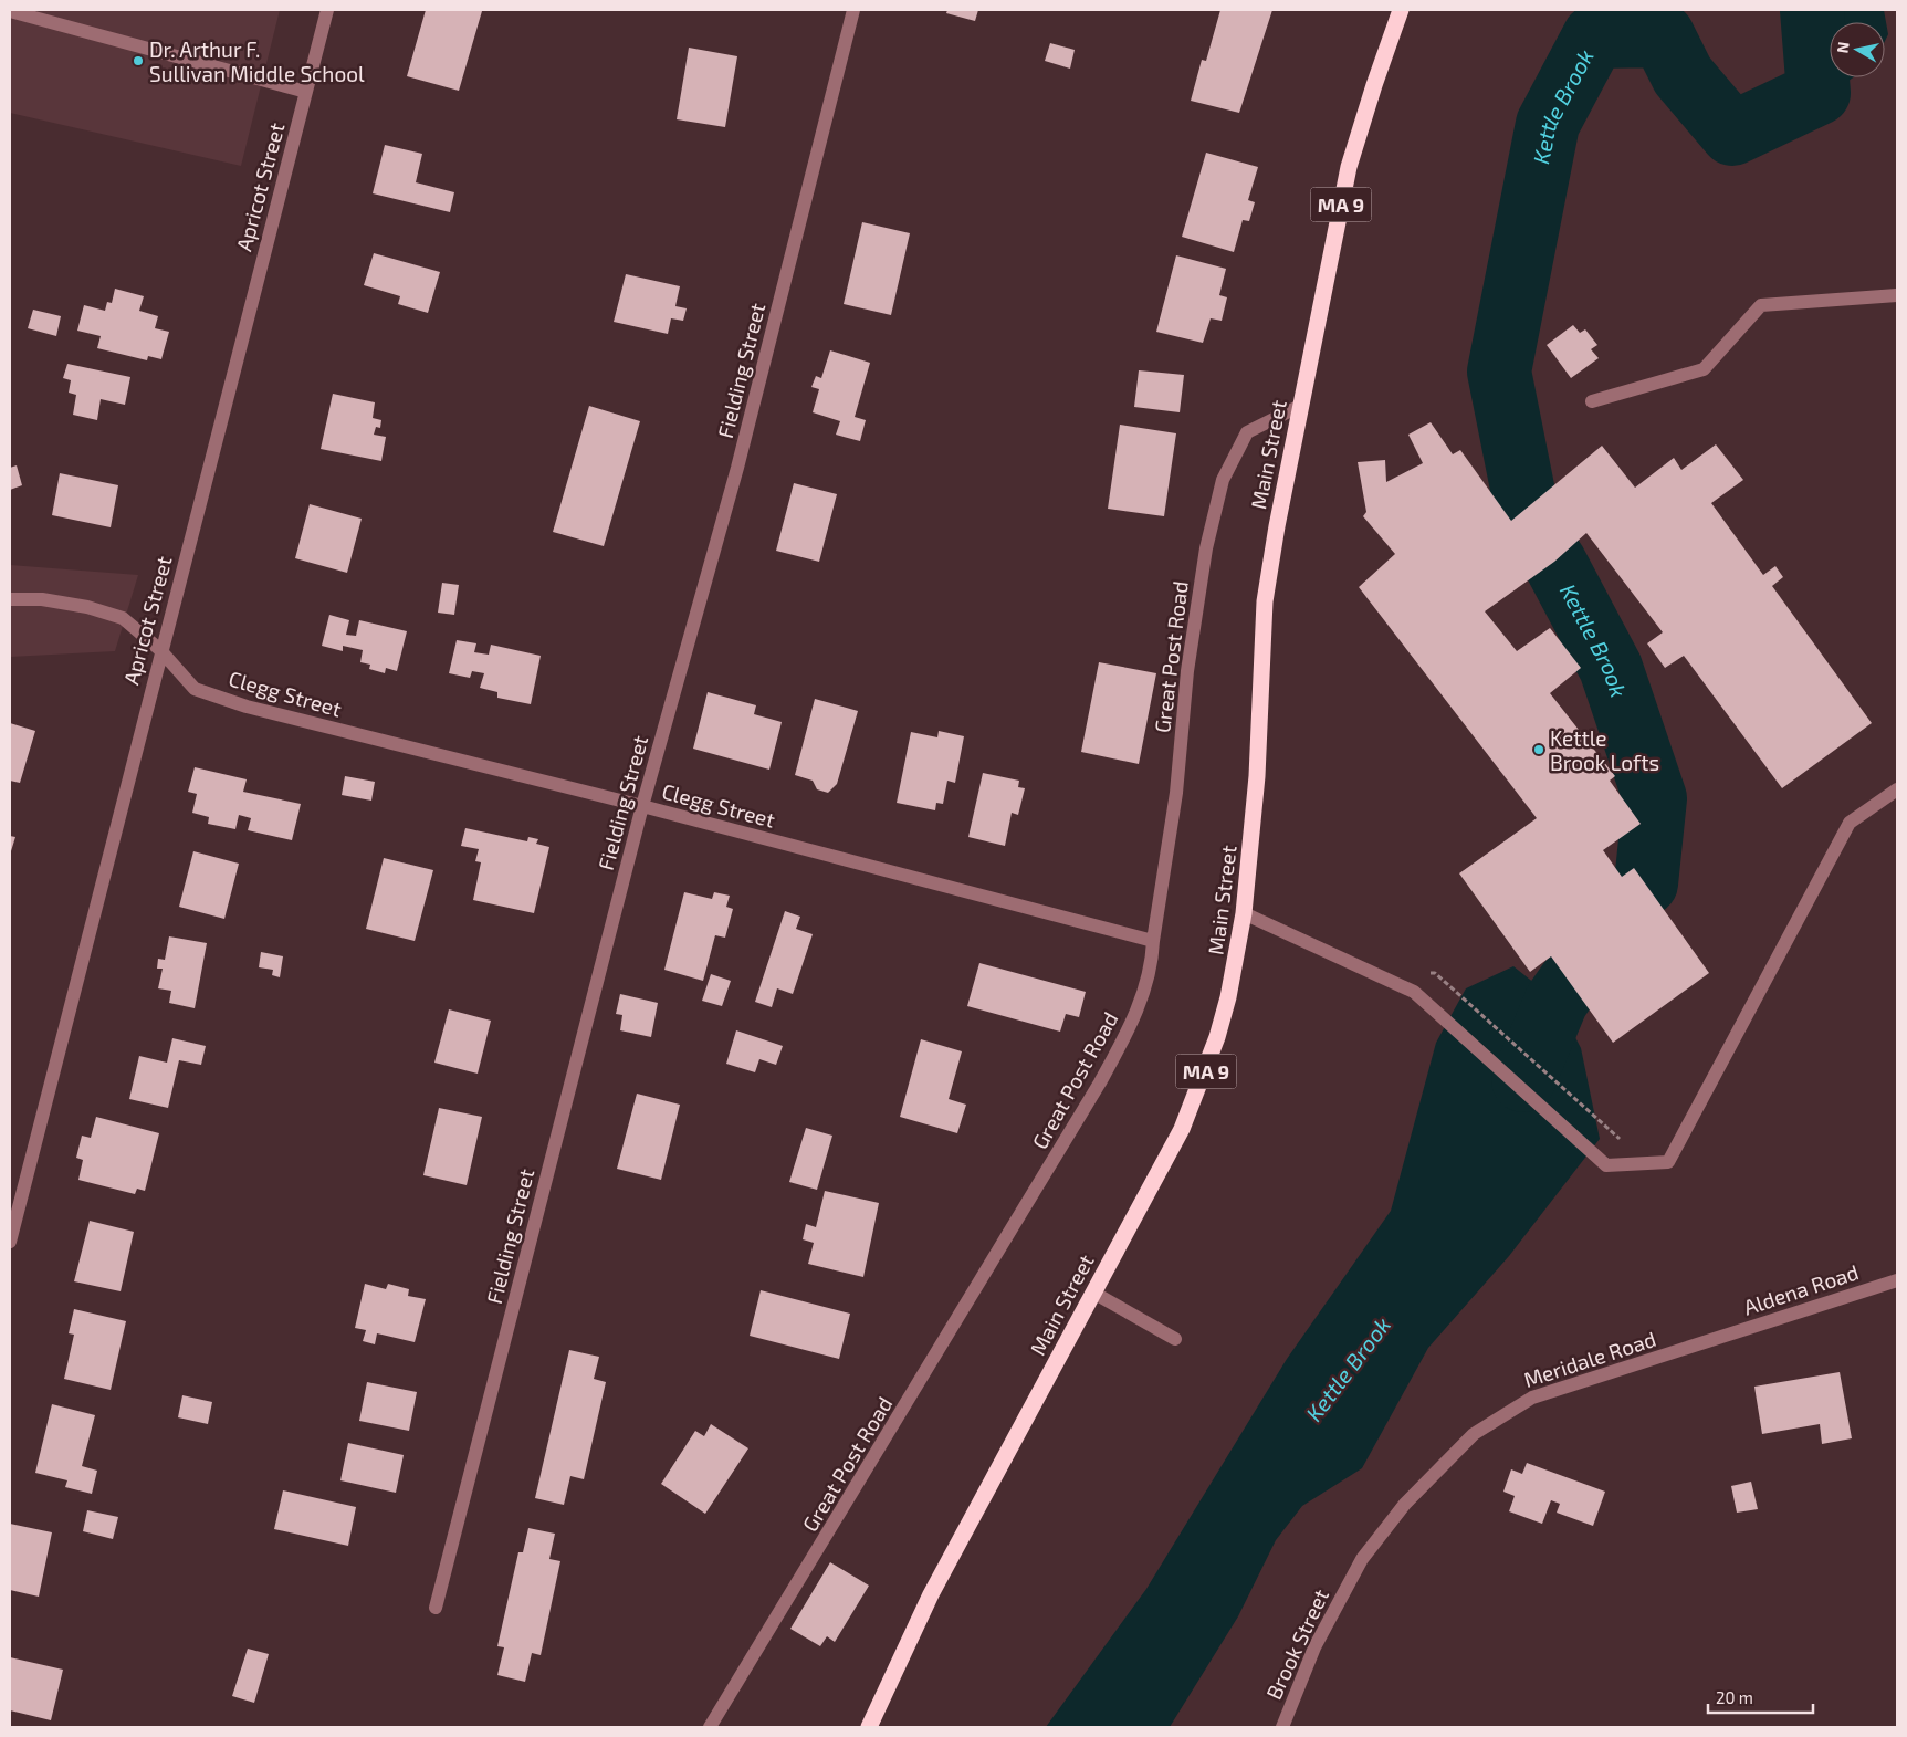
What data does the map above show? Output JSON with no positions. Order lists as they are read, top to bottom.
{
  "streets": {
    "highway": ["MA 9", "Main Street"],
    "street": [
      "Apricot Street",
      "Fielding Street",
      "Great Post Road",
      "Clegg Street",
      "Aldena Road",
      "Meridale Road",
      "Brook Street"
    ]
  },
  "crossings": [
    ["Apricot Street", "Clegg Street"],
    ["Fielding Street", "Clegg Street"],
    ["Main Street", "Great Post Road"],
    ["Great Post Road", "Clegg Street"],
    ["Aldena Road", "Meridale Road"],
    ["Meridale Road", "Brook Street"]
  ],
  "water": ["Kettle Brook"],
  "places": ["Dr. Arthur F. Sullivan Middle School", "Kettle Brook Lofts"],
  "scale_bar": "20 m",
  "north": "left"
}
